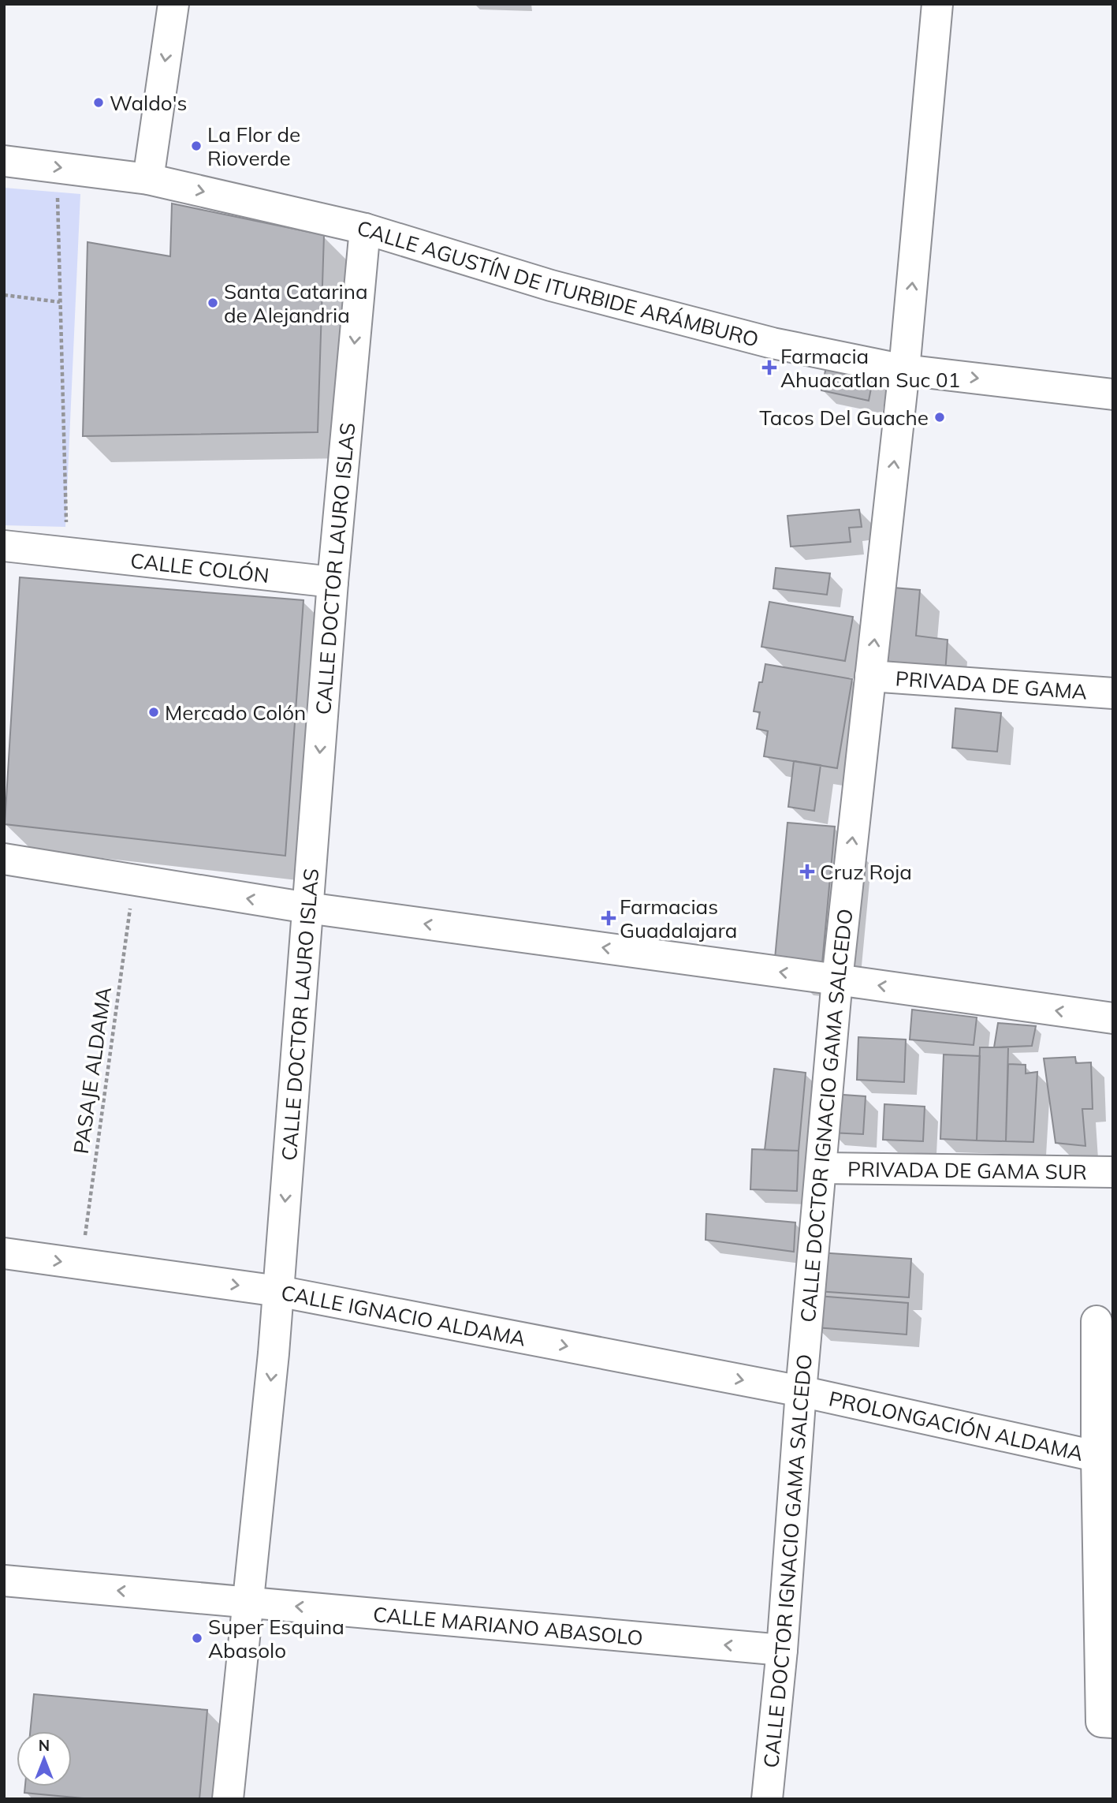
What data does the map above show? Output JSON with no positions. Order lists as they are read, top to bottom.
{
  "streets": {
    "street": [
      "CALLE AGUSTÍN DE ITURBIDE ARÁMBURO",
      "CALLE COLÓN",
      "CALLE DOCTOR LAURO ISLAS",
      "PRIVADA DE GAMA",
      "CALLE DOCTOR IGNACIO GAMA SALCEDO",
      "PRIVADA DE GAMA SUR",
      "CALLE IGNACIO ALDAMA",
      "PROLONGACIÓN ALDAMA",
      "CALLE MARIANO ABASOLO"
    ],
    "path": ["PASAJE ALDAMA"]
  },
  "crossings": [
    ["CALLE AGUSTÍN DE ITURBIDE ARÁMBURO", "CALLE DOCTOR LAURO ISLAS"],
    ["CALLE AGUSTÍN DE ITURBIDE ARÁMBURO", "CALLE DOCTOR IGNACIO GAMA SALCEDO"],
    ["CALLE COLÓN", "CALLE DOCTOR LAURO ISLAS"],
    ["CALLE DOCTOR LAURO ISLAS", "CALLE IGNACIO ALDAMA"],
    ["CALLE DOCTOR LAURO ISLAS", "CALLE MARIANO ABASOLO"],
    ["PRIVADA DE GAMA", "CALLE DOCTOR IGNACIO GAMA SALCEDO"],
    ["PASAJE ALDAMA", "CALLE IGNACIO ALDAMA"],
    ["CALLE DOCTOR IGNACIO GAMA SALCEDO", "PRIVADA DE GAMA SUR"],
    ["CALLE DOCTOR IGNACIO GAMA SALCEDO", "CALLE IGNACIO ALDAMA"],
    ["CALLE DOCTOR IGNACIO GAMA SALCEDO", "PROLONGACIÓN ALDAMA"],
    ["CALLE DOCTOR IGNACIO GAMA SALCEDO", "CALLE MARIANO ABASOLO"],
    ["CALLE IGNACIO ALDAMA", "PROLONGACIÓN ALDAMA"]
  ],
  "one_way": [
    "CALLE AGUSTÍN DE ITURBIDE ARÁMBURO",
    "CALLE DOCTOR LAURO ISLAS",
    "CALLE DOCTOR IGNACIO GAMA SALCEDO",
    "CALLE IGNACIO ALDAMA",
    "CALLE MARIANO ABASOLO"
  ],
  "places": {
    "other": [
      "Waldo's",
      "La Flor de Rioverde",
      "Santa Catarina de Alejandria",
      "Tacos Del Guache",
      "Mercado Colón",
      "Super Esquina Abasolo"
    ],
    "health": ["Farmacia Ahuacatlan Suc 01", "Cruz Roja", "Farmacias Guadalajara"]
  },
  "north": "top"
}
